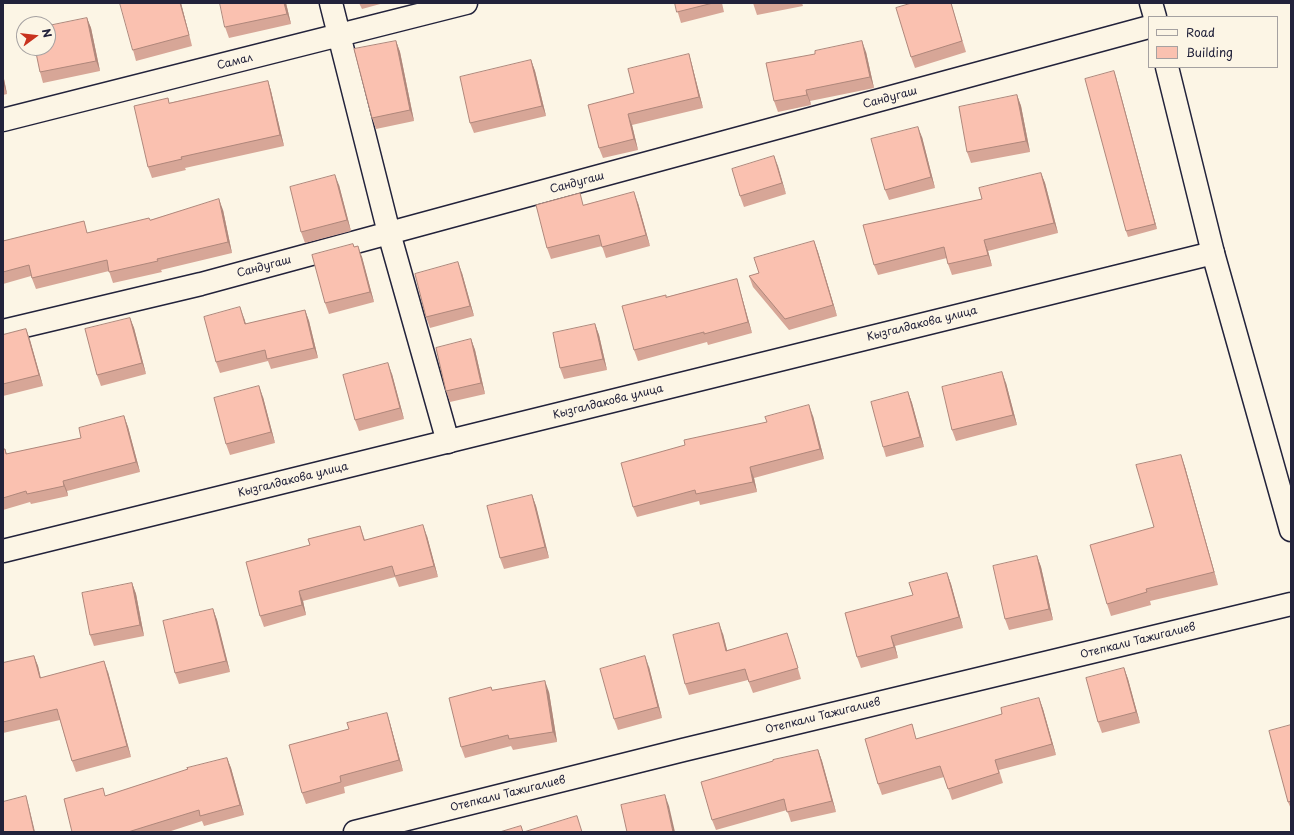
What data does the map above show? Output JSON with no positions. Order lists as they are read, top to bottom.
{
  "streets": {
    "street": [
      "Самал",
      "Сандугаш",
      "Кызгалдакова улица",
      "Отепкали Тажигалиев"
    ]
  },
  "legend": ["Road", "Building"],
  "north": "right"
}
